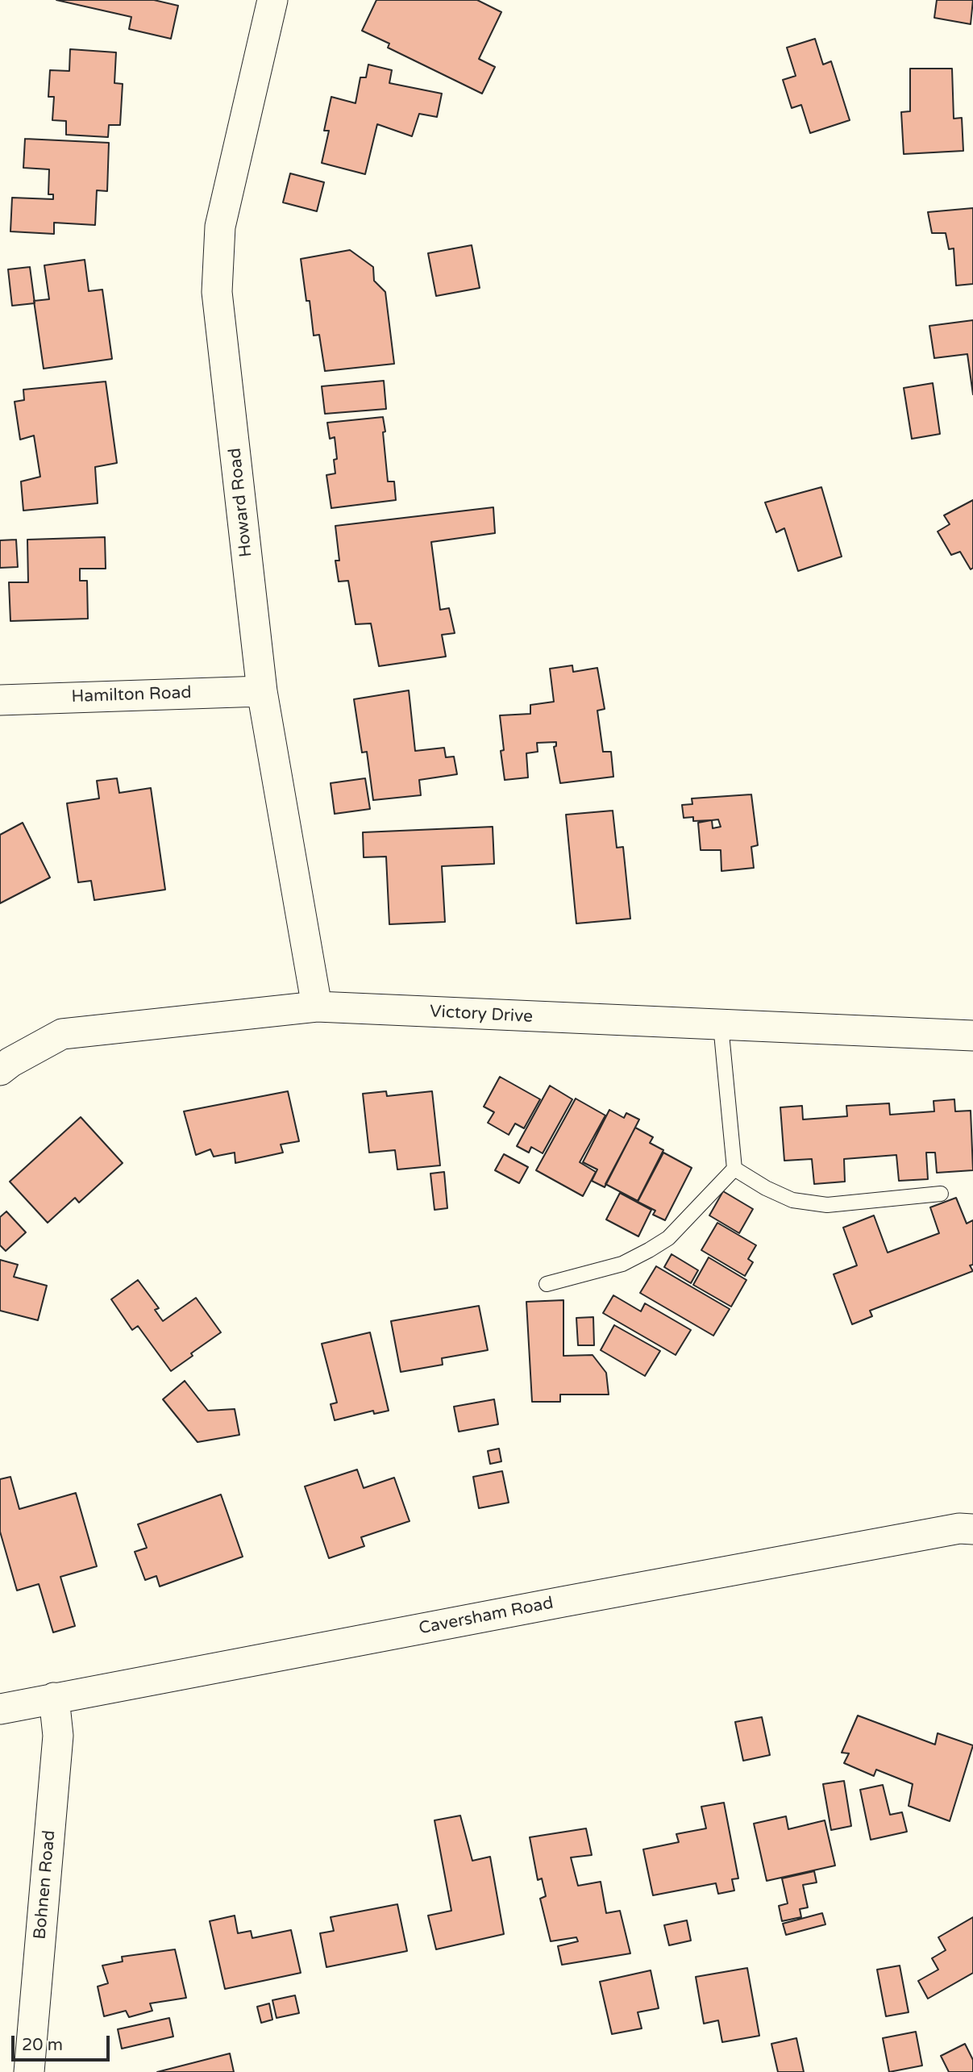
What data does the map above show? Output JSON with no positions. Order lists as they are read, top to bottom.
{
  "streets": {
    "street": [
      "Howard Road",
      "Hamilton Road",
      "Victory Drive",
      "Caversham Road",
      "Bohnen Road"
    ]
  },
  "crossings": [
    ["Howard Road", "Hamilton Road"],
    ["Howard Road", "Victory Drive"],
    ["Caversham Road", "Bohnen Road"]
  ],
  "scale_bar": "20 m"
}
